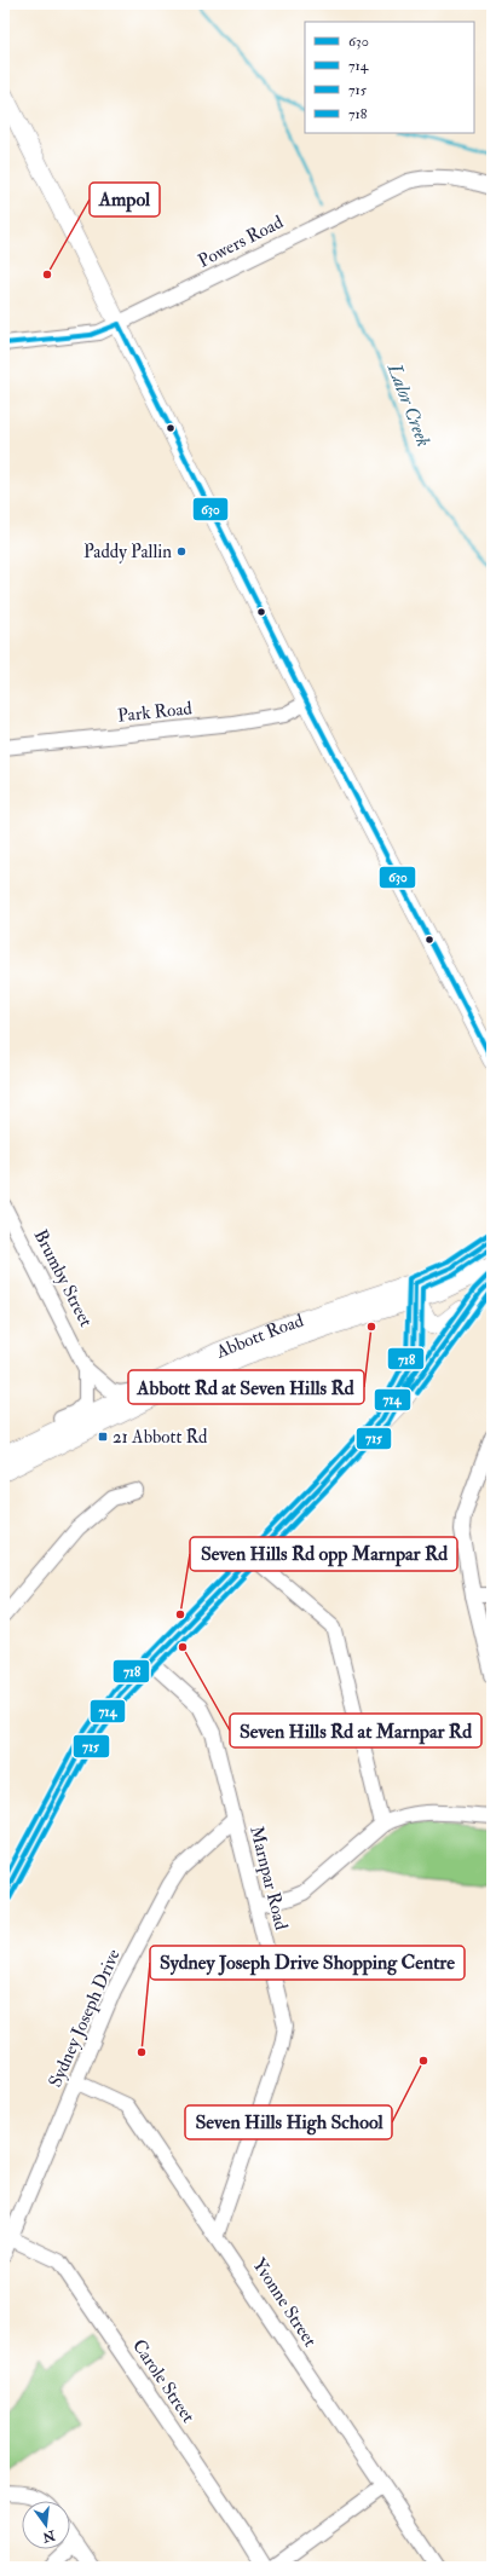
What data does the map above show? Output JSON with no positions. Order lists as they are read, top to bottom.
{
  "streets": {
    "main road": ["Abbott Road"],
    "street": [
      "Powers Road",
      "Park Road",
      "Brumby Street",
      "Marnpar Road",
      "Sydney Joseph Drive",
      "Yvonne Street",
      "Carole Street"
    ]
  },
  "crossings": [
    ["Brumby Street", "Abbott Road"],
    ["Marnpar Road", "Sydney Joseph Drive"],
    ["Marnpar Road", "Yvonne Street"],
    ["Sydney Joseph Drive", "Yvonne Street"],
    ["Sydney Joseph Drive", "Carole Street"]
  ],
  "water": ["Lalor Creek"],
  "places": {
    "other": [
      "Ampol",
      "Paddy Pallin",
      "Abbott Rd at Seven Hills Rd",
      "Seven Hills Rd opp Marnpar Rd",
      "Seven Hills Rd at Marnpar Rd",
      "Sydney Joseph Drive Shopping Centre",
      "Seven Hills High School"
    ],
    "transit": ["21 Abbott Rd"]
  },
  "lines": [
    "transit line 630",
    "transit line 718",
    "transit line 714",
    "transit line 715"
  ],
  "legend": [
    "630",
    "714",
    "715",
    "718"
  ],
  "north": "bottom"
}
